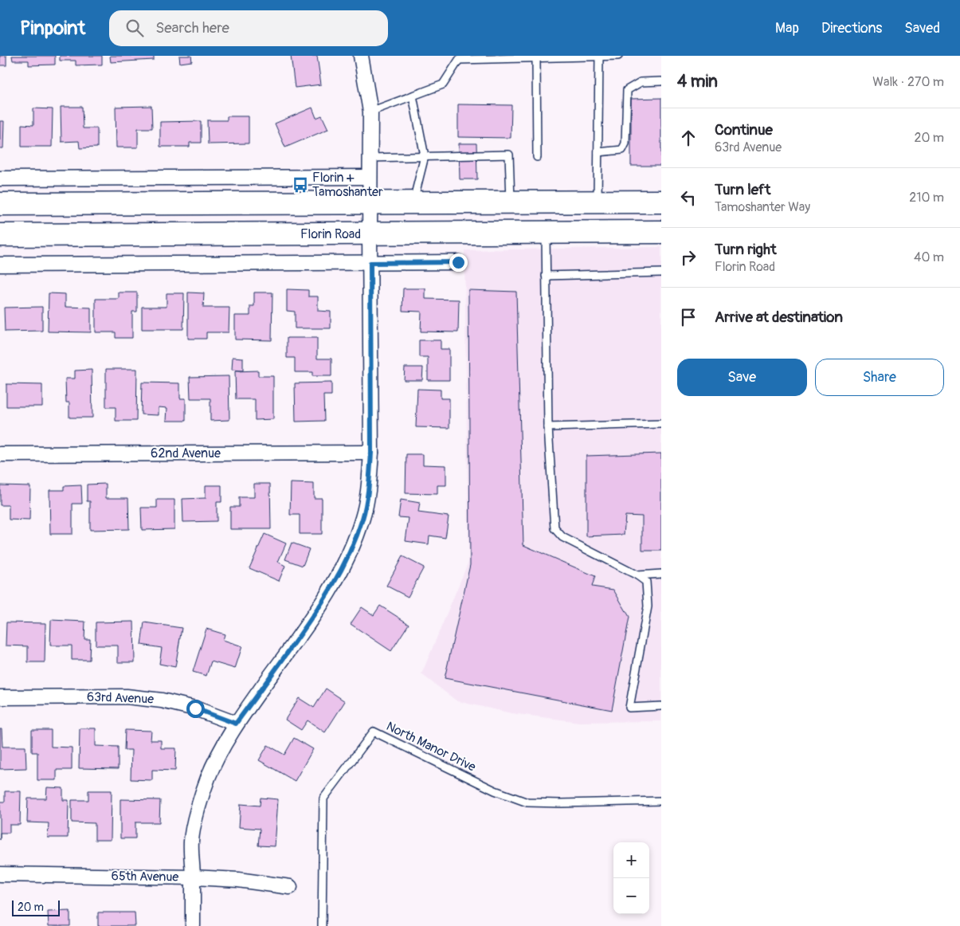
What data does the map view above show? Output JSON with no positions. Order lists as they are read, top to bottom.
{
  "streets": {
    "main road": ["Florin Road"],
    "street": ["62nd Avenue", "63rd Avenue", "65th Avenue"],
    "lane": ["North Manor Drive"]
  },
  "places": {
    "bus stop": ["Florin + Tamoshanter"]
  },
  "scale_bar": "20 m",
  "page": {
    "header": "Pinpoint",
    "search": "Search here",
    "nav": ["Map", "Directions", "Saved"],
    "heading": ["4 min", "Walk · 270 m"],
    "list": [
      ["Continue", "63rd Avenue", "20 m"],
      ["Turn left", "Tamoshanter Way", "210 m"],
      ["Turn right", "Florin Road", "40 m"],
      "Arrive at destination"
    ],
    "buttons": ["Save", "Share"],
    "map_buttons": ["+", "−"],
    "scale": "20 m"
  }
}
